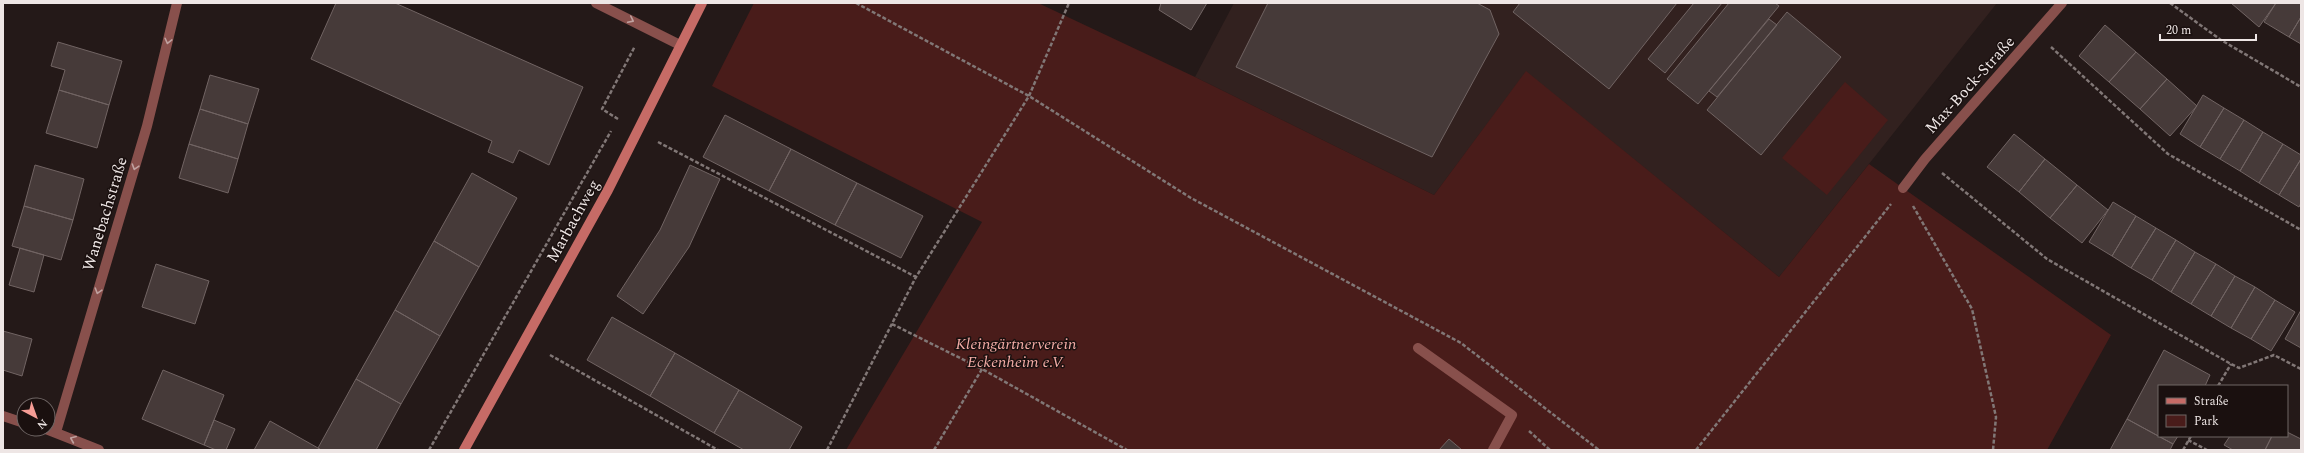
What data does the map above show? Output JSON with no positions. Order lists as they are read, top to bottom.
{
  "streets": {
    "main road": ["Marbachweg"],
    "street": ["Max-Bock-Straße", "Wanebachstraße"]
  },
  "one_way": ["Wanebachstraße"],
  "parks": ["Kleingärtnerverein Eckenheim e.V."],
  "legend": ["Straße", "Park"],
  "scale_bar": "20 m",
  "north": "bottom right"
}
